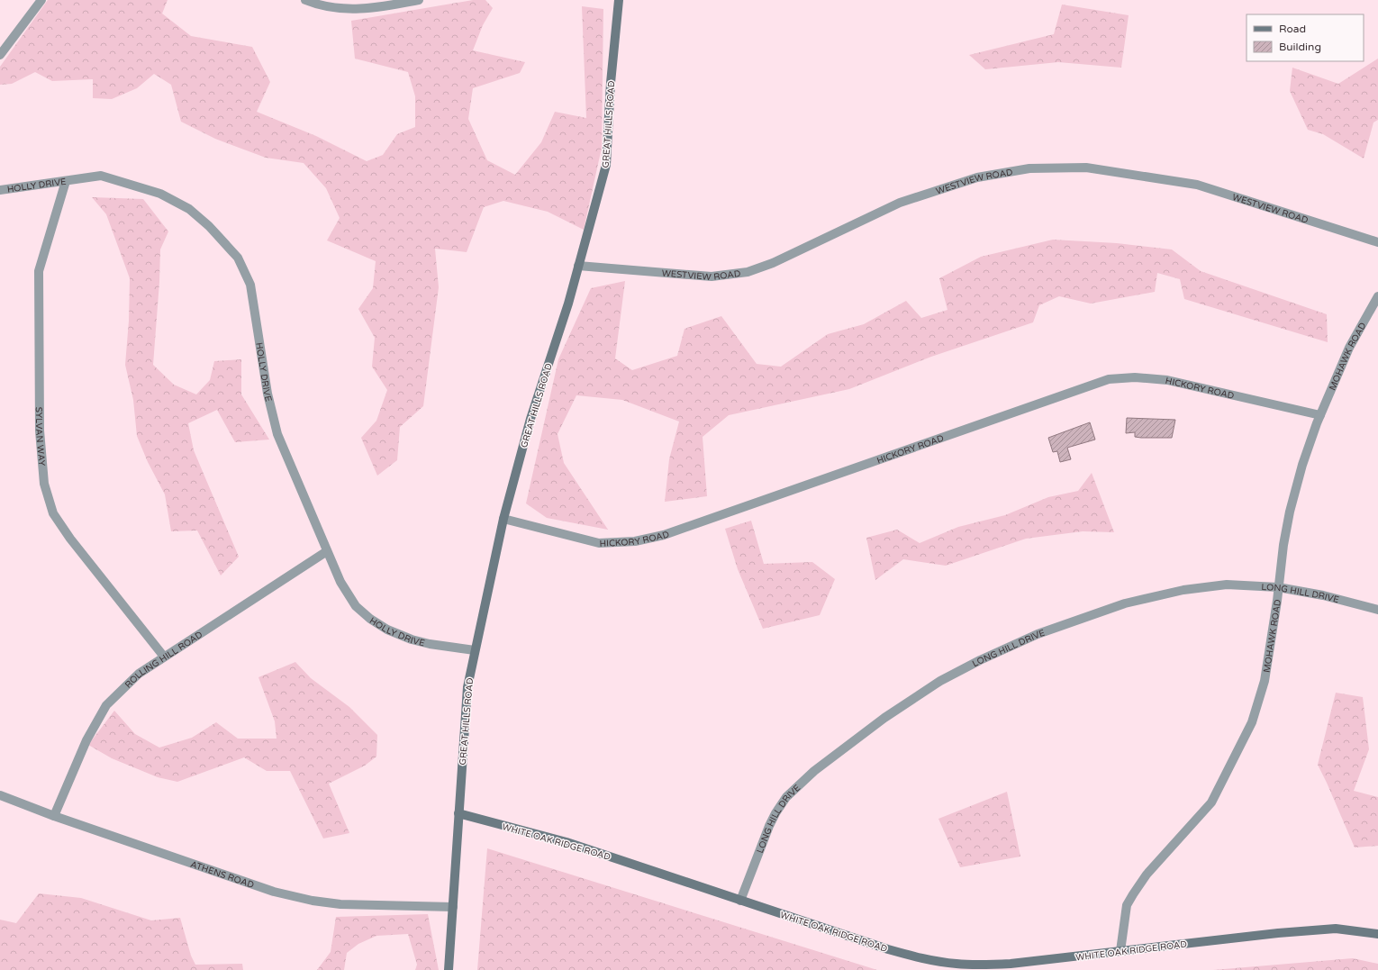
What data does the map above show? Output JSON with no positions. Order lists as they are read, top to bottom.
{
  "streets": {
    "street": [
      "GREAT HILLS ROAD",
      "WESTVIEW ROAD",
      "HOLLY DRIVE",
      "MOHAWK ROAD",
      "HICKORY ROAD",
      "SYLVAN WAY",
      "LONG HILL DRIVE",
      "ROLLING HILL ROAD",
      "WHITE OAK RIDGE ROAD",
      "ATHENS ROAD"
    ]
  },
  "crossings": [
    ["GREAT HILLS ROAD", "WESTVIEW ROAD"],
    ["GREAT HILLS ROAD", "HOLLY DRIVE"],
    ["GREAT HILLS ROAD", "HICKORY ROAD"],
    ["GREAT HILLS ROAD", "WHITE OAK RIDGE ROAD"],
    ["HOLLY DRIVE", "SYLVAN WAY"],
    ["HOLLY DRIVE", "ROLLING HILL ROAD"],
    ["MOHAWK ROAD", "HICKORY ROAD"],
    ["MOHAWK ROAD", "LONG HILL DRIVE"],
    ["MOHAWK ROAD", "WHITE OAK RIDGE ROAD"],
    ["SYLVAN WAY", "ROLLING HILL ROAD"],
    ["LONG HILL DRIVE", "WHITE OAK RIDGE ROAD"],
    ["ROLLING HILL ROAD", "ATHENS ROAD"]
  ],
  "legend": ["Road", "Building"]
}
